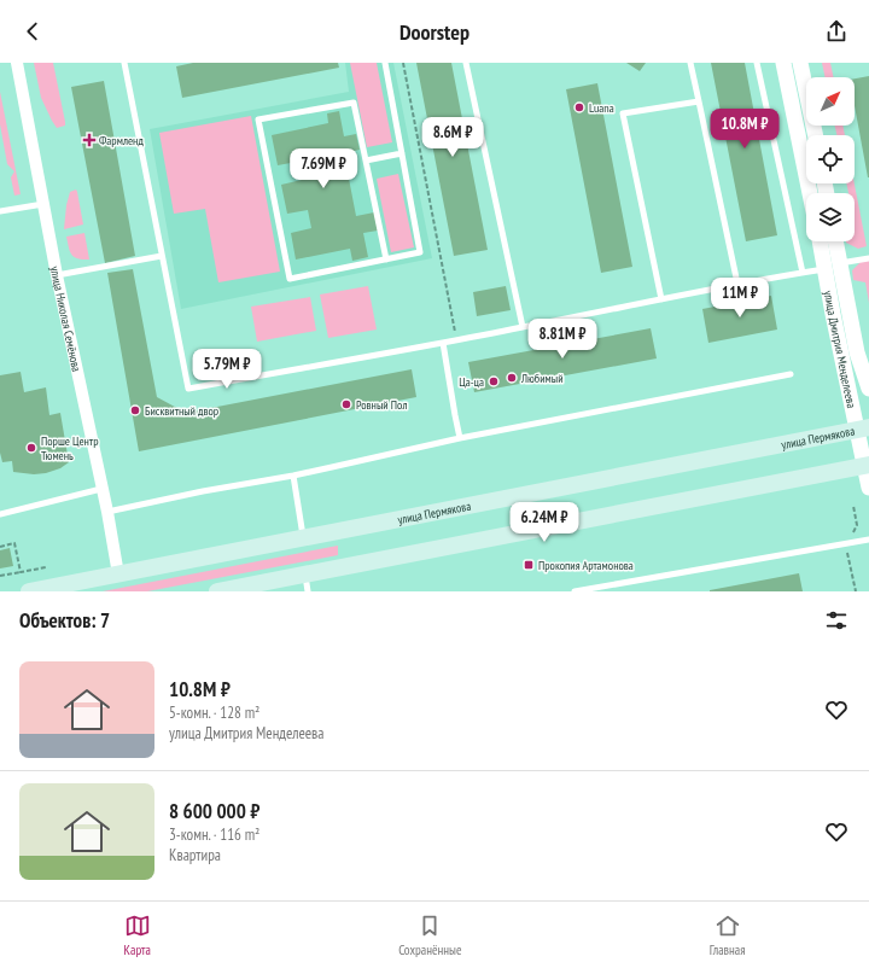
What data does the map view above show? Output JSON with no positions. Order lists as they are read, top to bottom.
{
  "streets": {
    "main road": ["улица Пермякова"],
    "street": ["улица Николая Семёнова", "улица Дмитрия Менделеева"]
  },
  "crossings": [
    ["улица Николая Семёнова", "улица Пермякова"],
    ["улица Дмитрия Менделеева", "улица Пермякова"]
  ],
  "places": {
    "other": [
      "Luana",
      "Любимый",
      "Ца-ца",
      "Ровный Пол",
      "Бисквитный двор",
      "Порше Центр Тюмень"
    ],
    "health": ["Фармленд"],
    "transit": ["Прокопия Артамонова"]
  },
  "north": "top right",
  "page": {
    "header": "Doorstep",
    "price": [
      "10.8M ₽",
      "8.6M ₽",
      "7.69M ₽",
      "11M ₽",
      "8.81M ₽",
      "5.79M ₽",
      "6.24M ₽"
    ],
    "heading": "Объектов: 7",
    "list": [
      {
        "name": "10.8M ₽",
        "note": "5-комн. · 128 m² · улица Дмитрия Менделеева"
      },
      {
        "name": "8 600 000 ₽",
        "note": "3-комн. · 116 m² · Квартира"
      }
    ],
    "tabs": ["Карта", "Сохранённые", "Главная"]
  }
}
